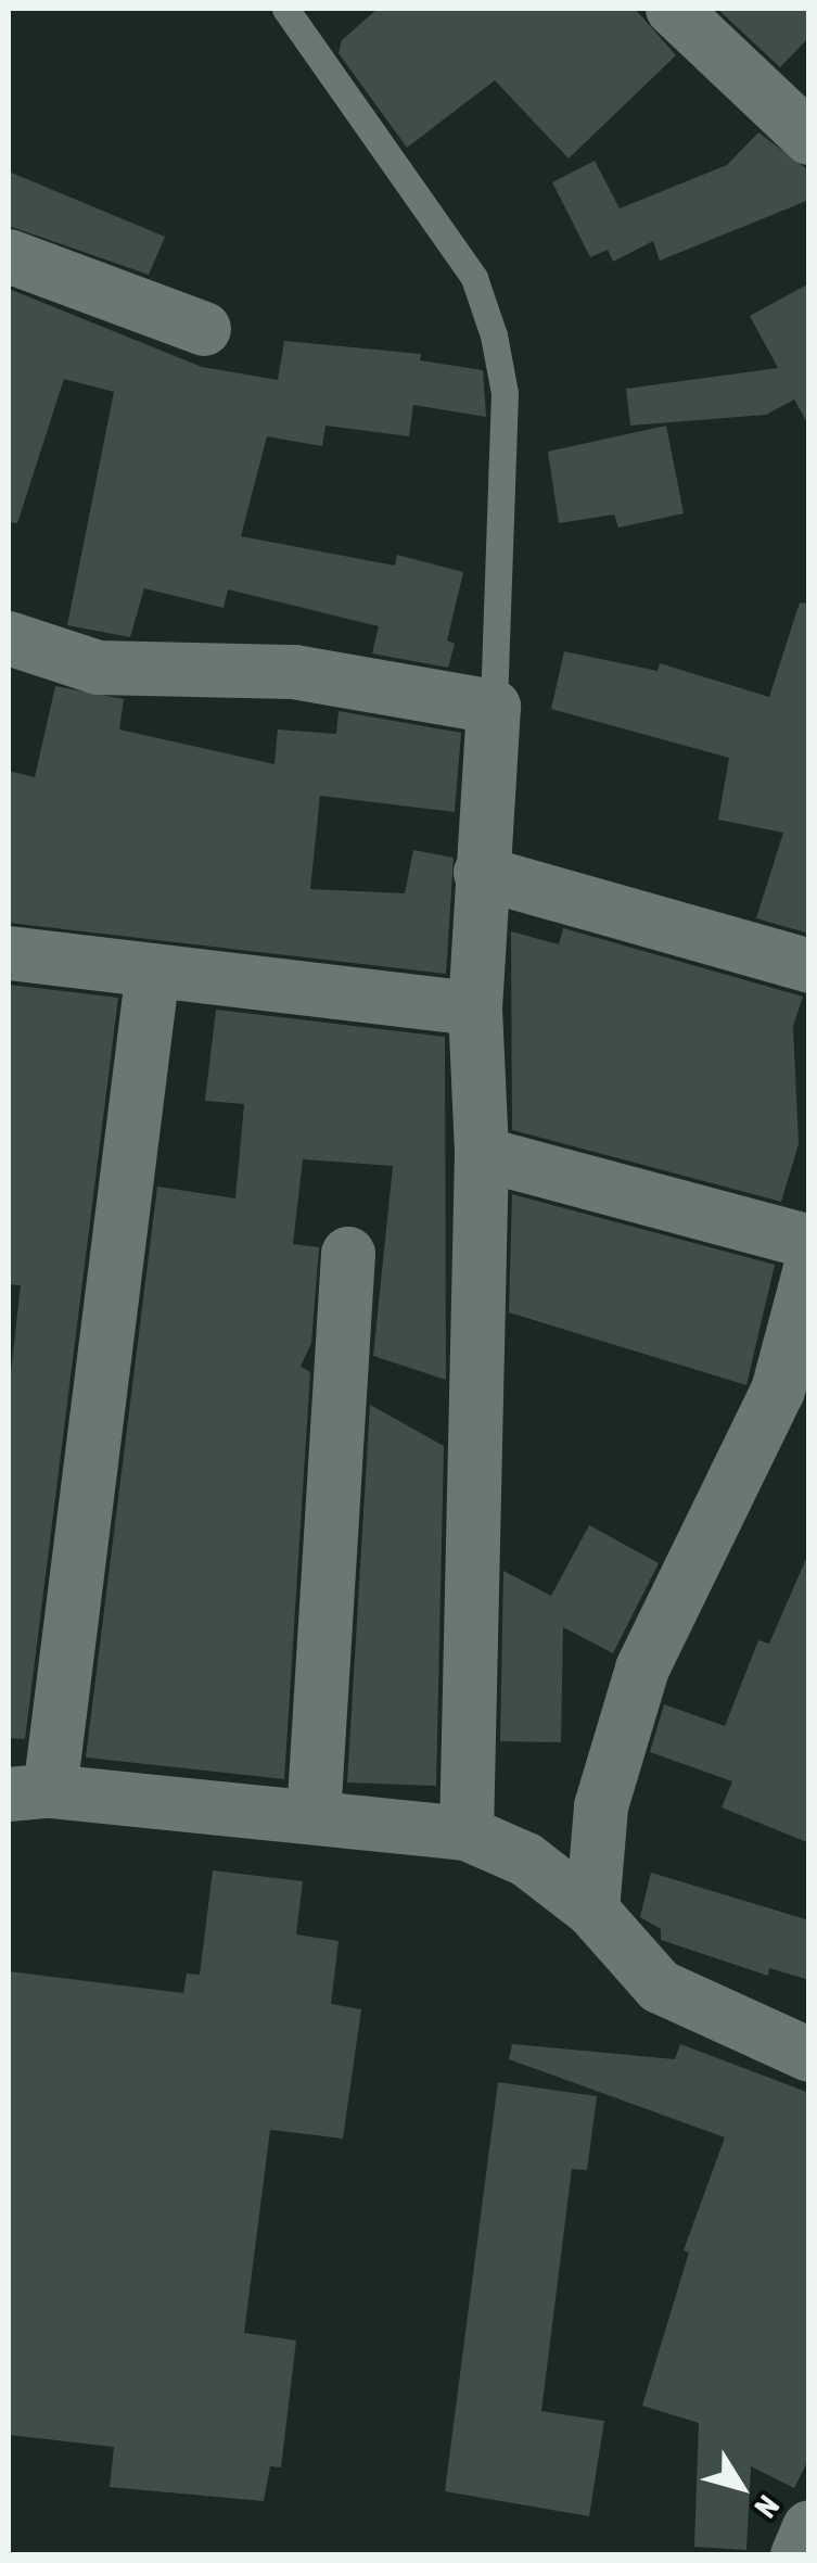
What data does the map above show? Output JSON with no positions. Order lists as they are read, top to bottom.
{
  "north": "bottom right"
}
